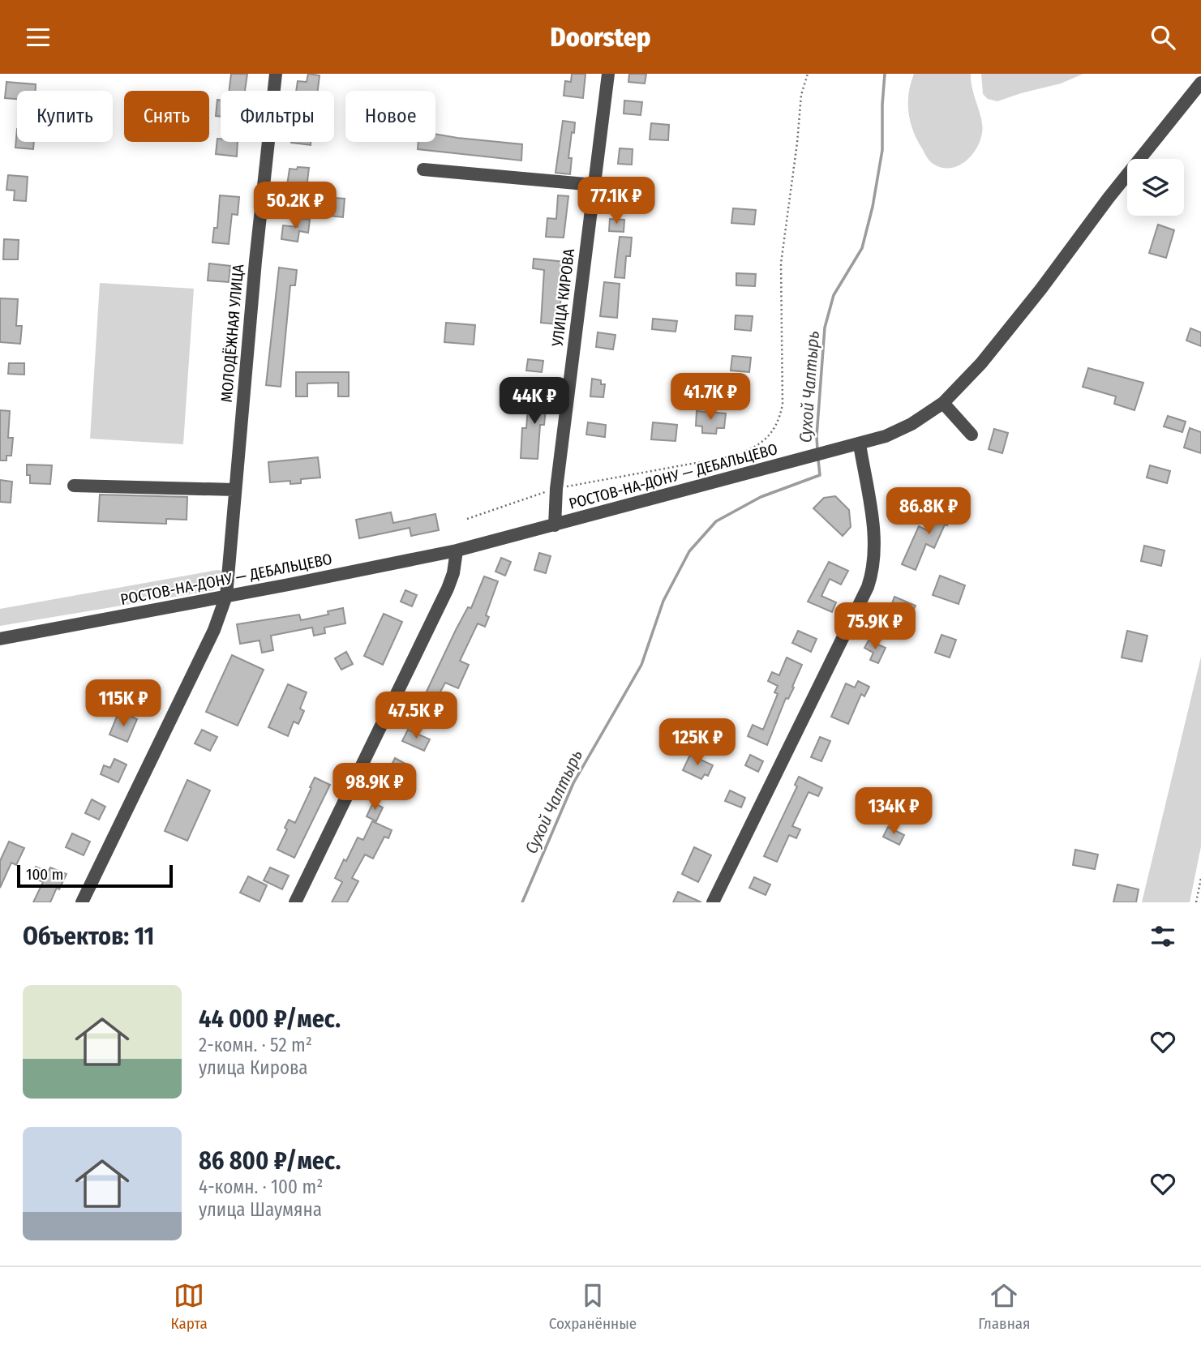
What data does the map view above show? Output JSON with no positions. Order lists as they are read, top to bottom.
{
  "streets": {
    "street": ["УЛИЦА КИРОВА", "МОЛОДЁЖНАЯ УЛИЦА", "РОСТОВ-НА-ДОНУ — ДЕБАЛЬЦЕВО"]
  },
  "crossings": [
    ["УЛИЦА КИРОВА", "РОСТОВ-НА-ДОНУ — ДЕБАЛЬЦЕВО"],
    ["МОЛОДЁЖНАЯ УЛИЦА", "РОСТОВ-НА-ДОНУ — ДЕБАЛЬЦЕВО"]
  ],
  "water": ["Сухой Чалтырь"],
  "scale_bar": "100 m",
  "page": {
    "header": "Doorstep",
    "chip": [
      "Купить",
      "Снять",
      "Фильтры",
      "Новое"
    ],
    "price": [
      "77.1K ₽",
      "50.2K ₽",
      "41.7K ₽",
      "44K ₽",
      "86.8K ₽",
      "75.9K ₽",
      "115K ₽",
      "47.5K ₽",
      "125K ₽",
      "98.9K ₽",
      "134K ₽"
    ],
    "scale": "100 m",
    "heading": "Объектов: 11",
    "list": [
      {
        "name": "44 000 ₽/мес.",
        "note": "2-комн. · 52 m² · улица Кирова"
      },
      {
        "name": "86 800 ₽/мес.",
        "note": "4-комн. · 100 m² · улица Шаумяна"
      }
    ],
    "tabs": ["Карта", "Сохранённые", "Главная"]
  }
}
